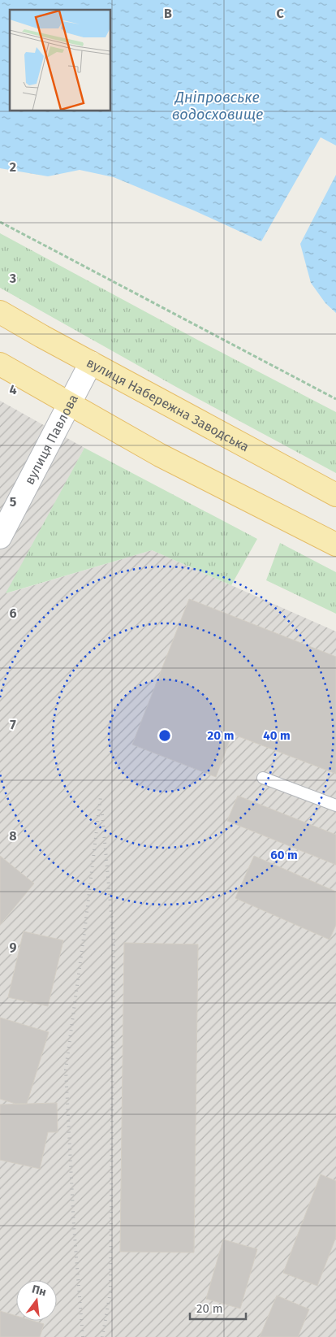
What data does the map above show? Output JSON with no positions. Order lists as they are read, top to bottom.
{
  "streets": {
    "main road": ["вулиця Набережна Заводська", "вулиця Павлова"]
  },
  "crossings": [
    ["вулиця Набережна Заводська", "вулиця Павлова"]
  ],
  "water": ["Дніпровське водосховище"],
  "scale_bar": "20 m",
  "north": "top",
  "grid": {
    "columns": ["B", "C"],
    "rows": [
      "2",
      "3",
      "4",
      "5",
      "6",
      "7",
      "8",
      "9"
    ]
  },
  "rings": ["20 m", "40 m", "60 m"]
}
